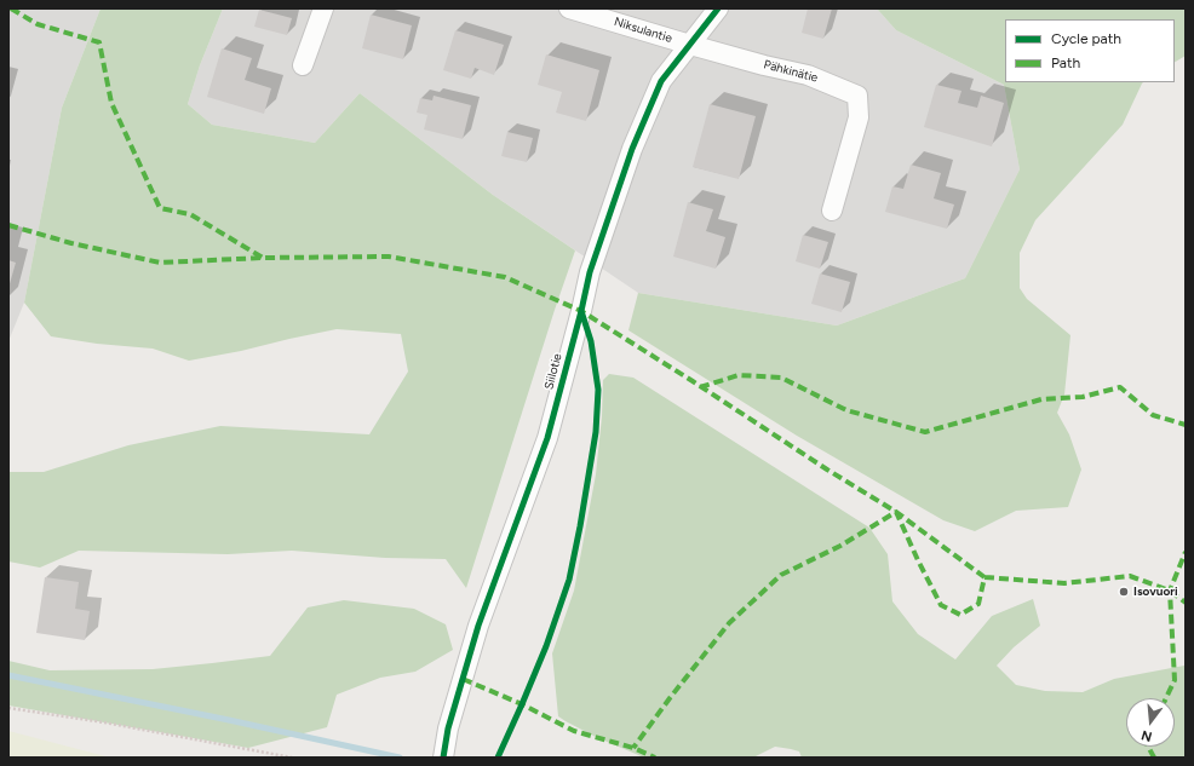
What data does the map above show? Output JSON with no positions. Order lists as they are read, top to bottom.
{
  "streets": {
    "street": ["Niksulantie", "Pähkinätie", "Siilotie"]
  },
  "crossings": [
    ["Niksulantie", "Pähkinätie"],
    ["Niksulantie", "Siilotie"],
    ["Pähkinätie", "Siilotie"]
  ],
  "places": ["Isovuori"],
  "legend": ["Cycle path", "Path"],
  "north": "bottom"
}
